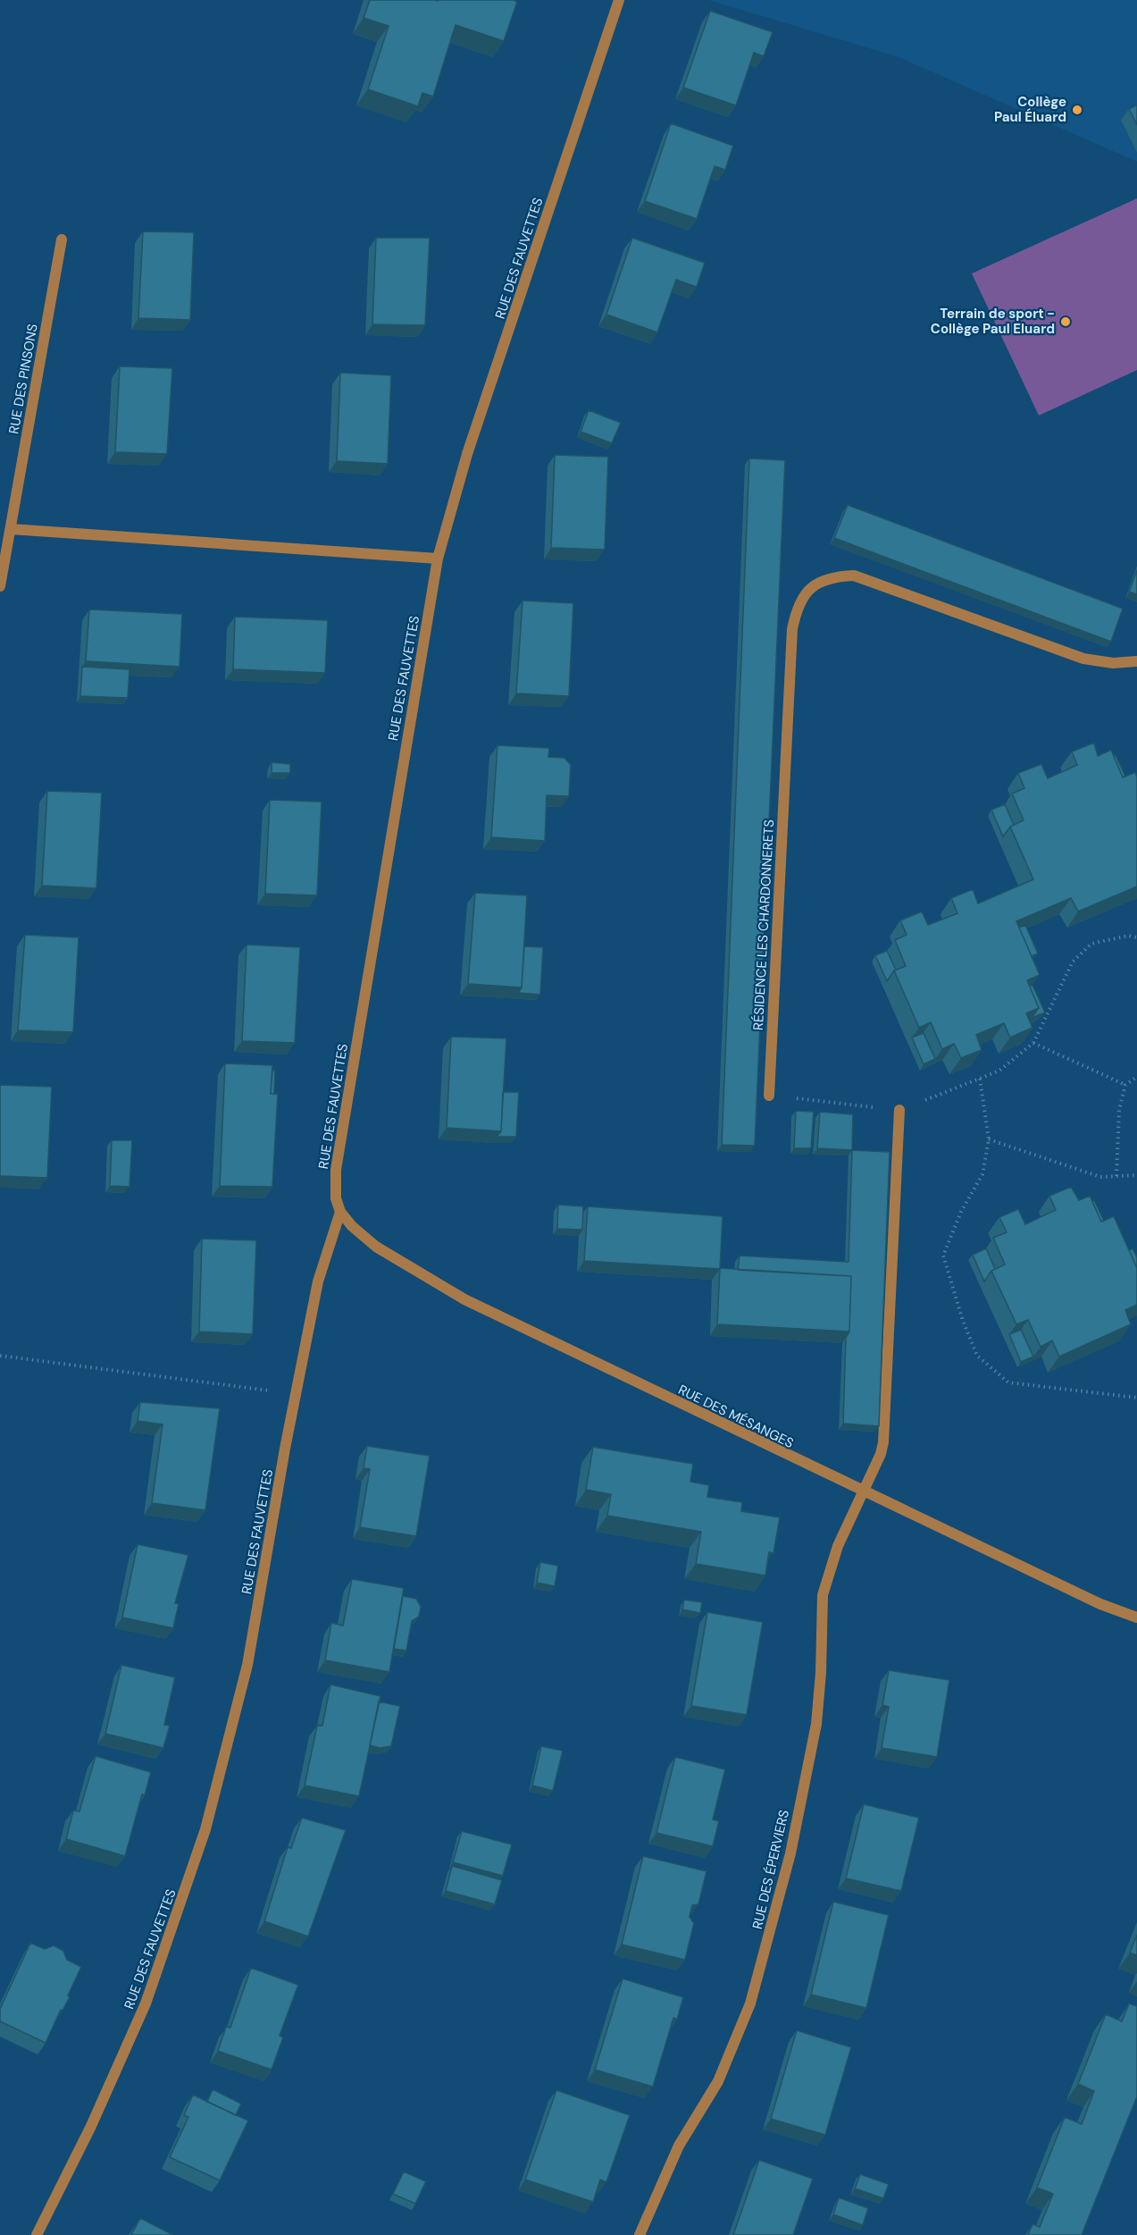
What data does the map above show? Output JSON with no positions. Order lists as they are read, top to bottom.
{
  "streets": {
    "street": [
      "RUE DES FAUVETTES",
      "RUE DES PINSONS",
      "RÉSIDENCE LES CHARDONNERETS",
      "RUE DES MÉSANGES",
      "RUE DES ÉPERVIERS"
    ]
  },
  "crossings": [
    ["RUE DES FAUVETTES", "RUE DES MÉSANGES"],
    ["RUE DES MÉSANGES", "RUE DES ÉPERVIERS"]
  ],
  "places": ["Collège Paul Éluard", "Terrain de sport - Collège Paul Eluard"]
}
